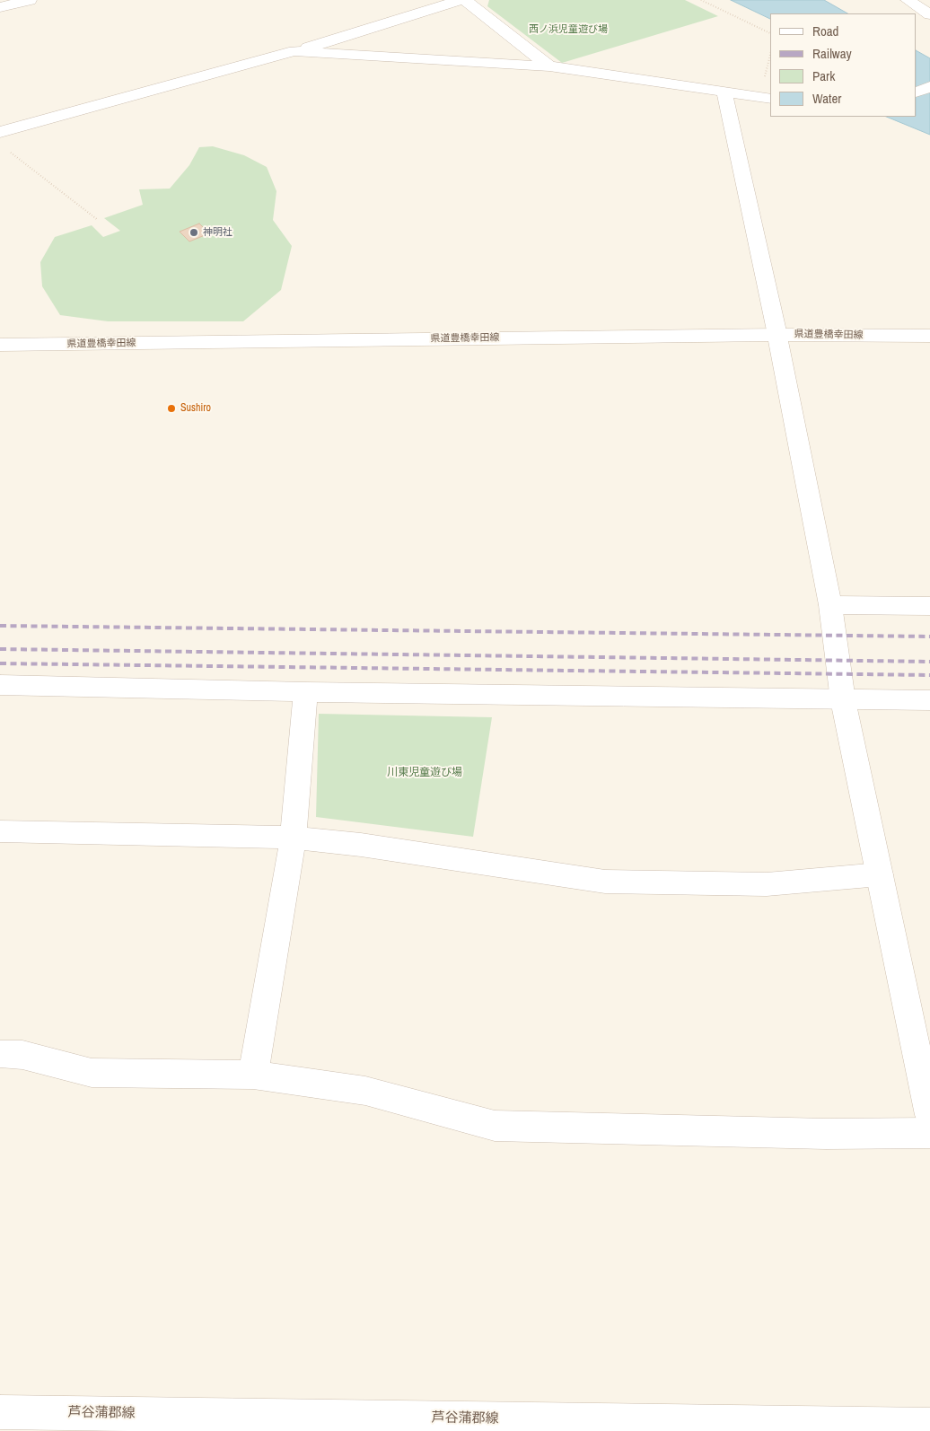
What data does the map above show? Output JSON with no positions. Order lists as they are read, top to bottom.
{
  "streets": {
    "street": ["県道豊橋幸田線", "芦谷蒲郡線"]
  },
  "parks": ["西ノ浜児童遊び場", "川東児童遊び場"],
  "places": ["神明社", "Sushiro"],
  "legend": [
    "Road",
    "Railway",
    "Park",
    "Water"
  ]
}
